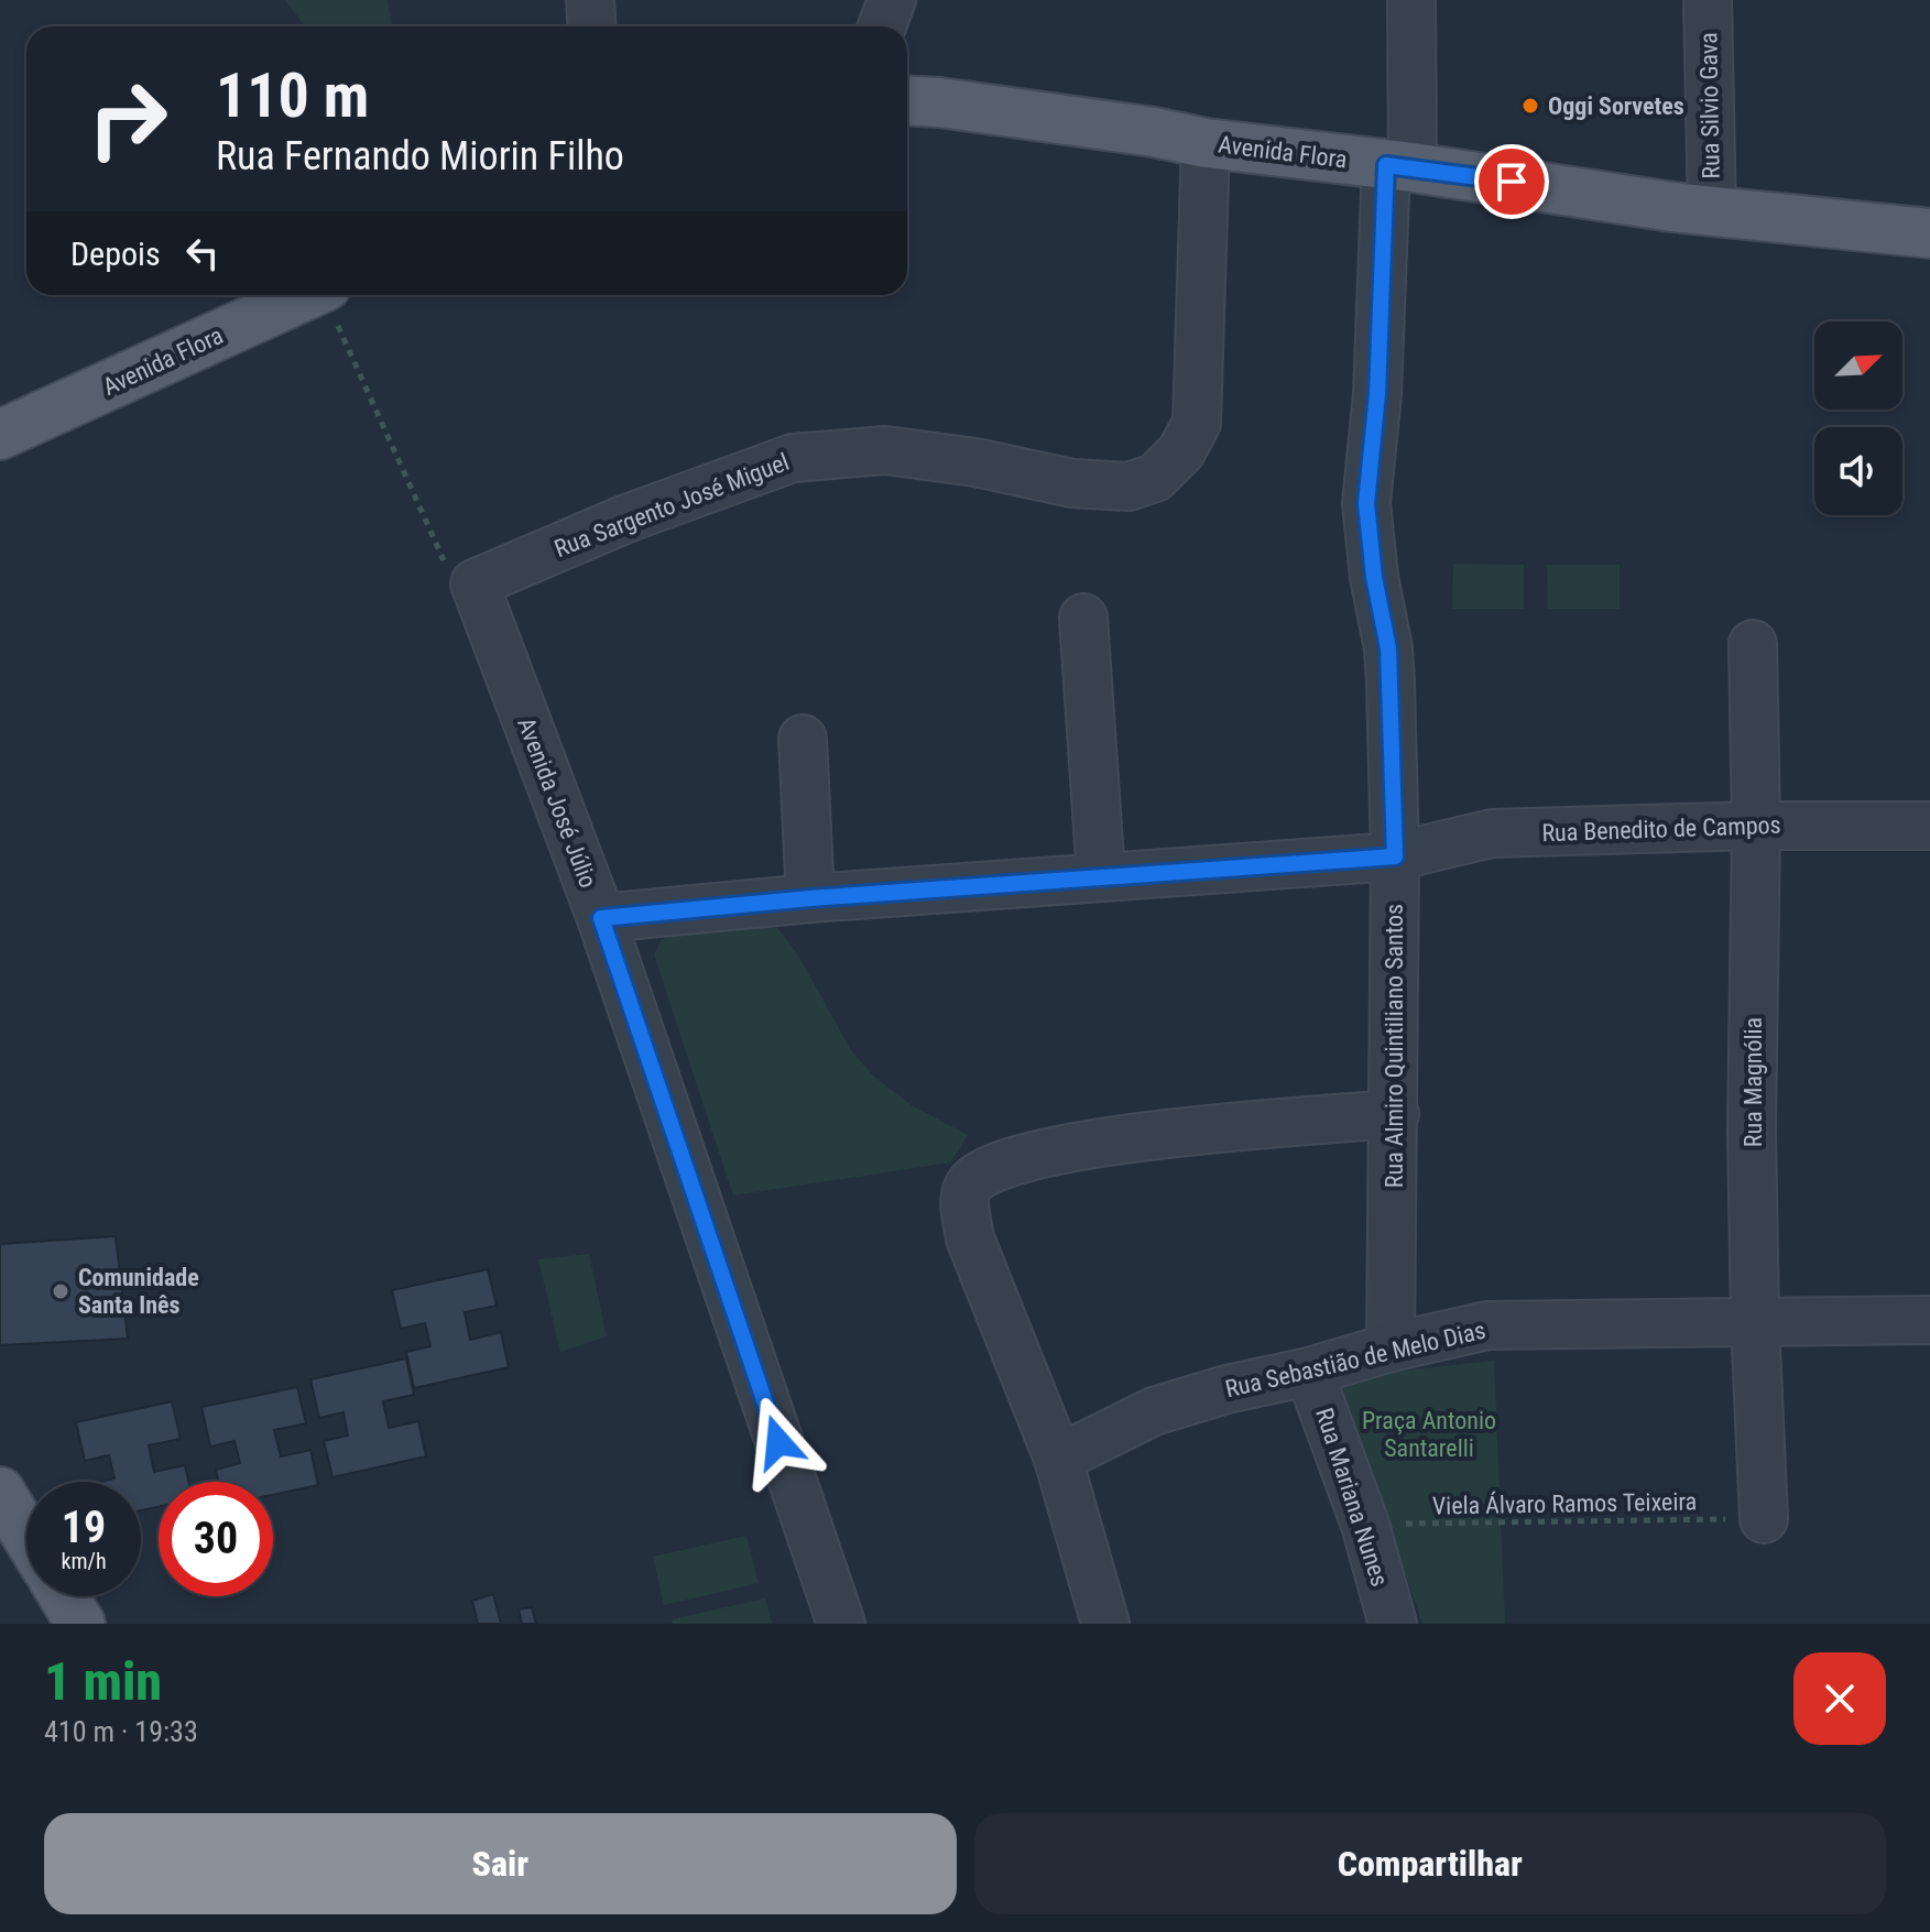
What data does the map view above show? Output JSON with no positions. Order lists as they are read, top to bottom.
{
  "streets": {
    "main road": ["Avenida Flora"],
    "street": [
      "Rua Silvio Gava",
      "Rua Sargento José Miguel",
      "Avenida José Júlio",
      "Rua Benedito de Campos",
      "Rua Almiro Quintiliano Santos",
      "Rua Magnólia",
      "Rua Sebastião de Melo Dias",
      "Rua Mariana Nunes"
    ],
    "path": ["Viela Álvaro Ramos Teixeira"]
  },
  "crossings": [
    ["Rua Silvio Gava", "Avenida Flora"],
    ["Avenida Flora", "Rua Sargento José Miguel"],
    ["Avenida Flora", "Rua Almiro Quintiliano Santos"],
    ["Rua Sargento José Miguel", "Avenida José Júlio"],
    ["Avenida José Júlio", "Rua Benedito de Campos"],
    ["Rua Benedito de Campos", "Rua Almiro Quintiliano Santos"],
    ["Rua Benedito de Campos", "Rua Magnólia"],
    ["Rua Almiro Quintiliano Santos", "Rua Sebastião de Melo Dias"],
    ["Rua Magnólia", "Rua Sebastião de Melo Dias"],
    ["Rua Magnólia", "Viela Álvaro Ramos Teixeira"],
    ["Rua Sebastião de Melo Dias", "Rua Mariana Nunes"],
    ["Rua Mariana Nunes", "Viela Álvaro Ramos Teixeira"]
  ],
  "parks": ["Praça Antonio Santarelli"],
  "places": ["Oggi Sorvetes", "Comunidade Santa Inês"],
  "north": "top right",
  "page": {
    "turn": ["110 m", "Rua Fernando Miorin Filho"],
    "then": "Depois",
    "speed": "19 km/h",
    "limit": "30",
    "heading": ["1 min", "410 m · 19:33"],
    "buttons": ["Sair", "Compartilhar"]
  }
}
